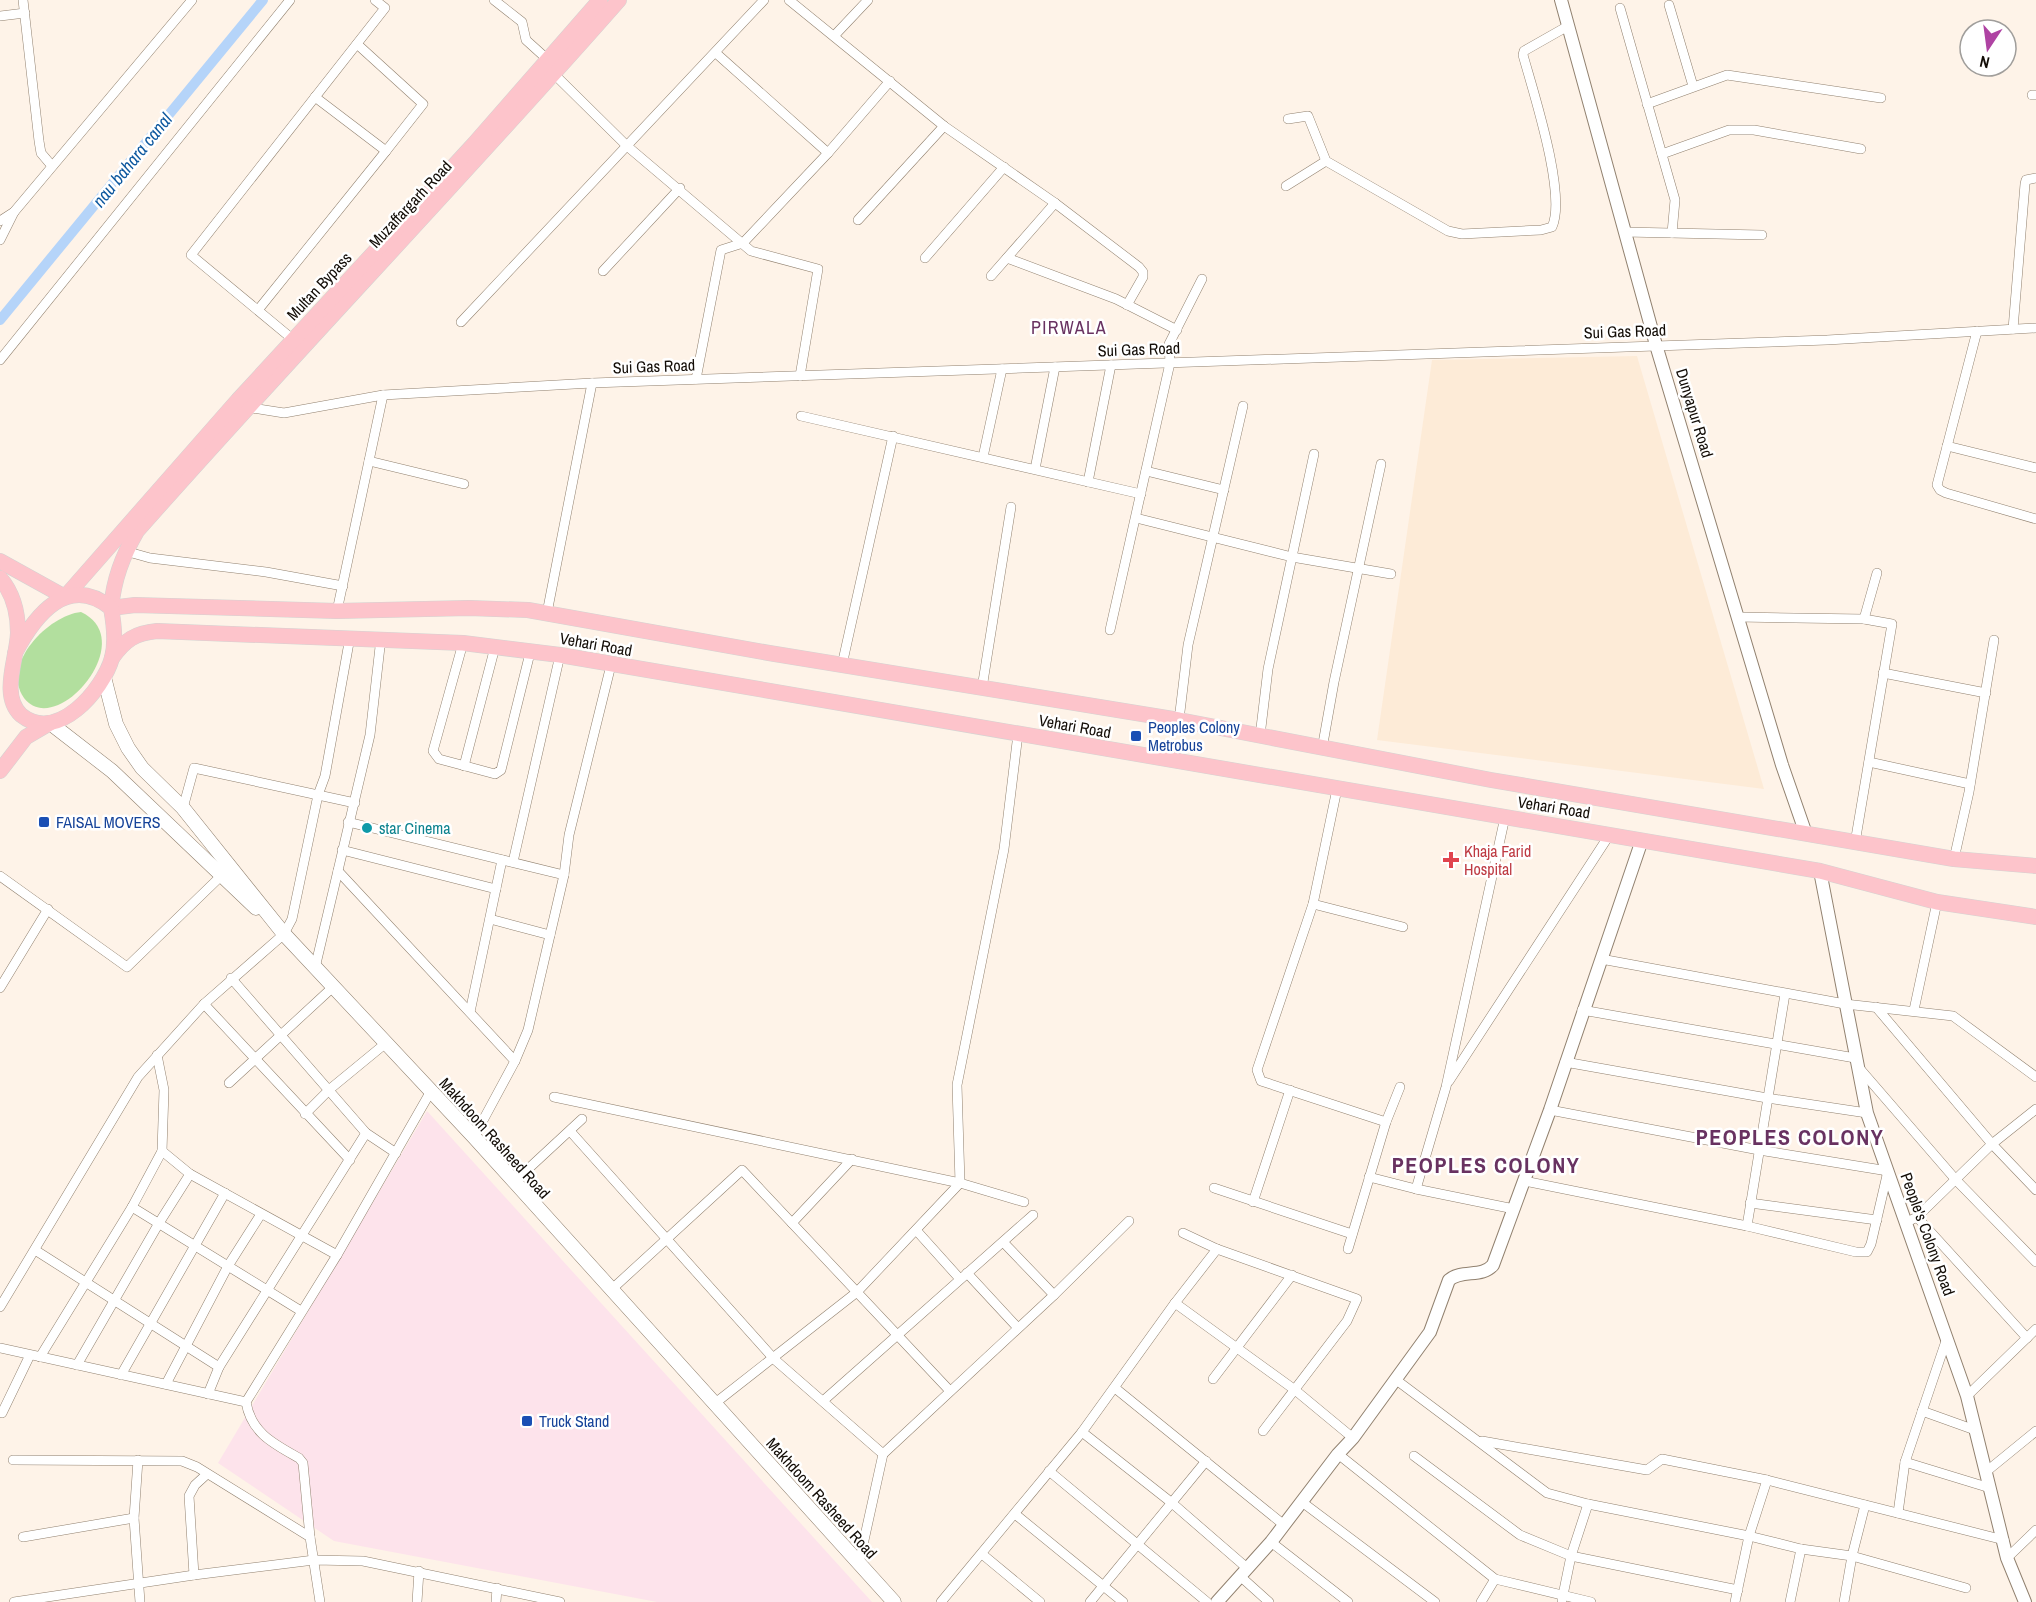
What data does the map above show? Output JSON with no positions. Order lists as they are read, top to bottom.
{
  "streets": {
    "main road": [
      "Muzaffargarh Road",
      "Multan Bypass",
      "Vehari Road",
      "Makhdoom Rasheed Road"
    ],
    "street": ["Sui Gas Road", "Dunyapur Road", "People's Colony Road"]
  },
  "crossings": [
    ["Muzaffargarh Road", "Multan Bypass"],
    ["Muzaffargarh Road", "Sui Gas Road"],
    ["Muzaffargarh Road", "Vehari Road"],
    ["Muzaffargarh Road", "Makhdoom Rasheed Road"],
    ["Multan Bypass", "Vehari Road"],
    ["Multan Bypass", "Makhdoom Rasheed Road"],
    ["Sui Gas Road", "Dunyapur Road"],
    ["Dunyapur Road", "Vehari Road"],
    ["Vehari Road", "Makhdoom Rasheed Road"],
    ["Vehari Road", "People's Colony Road"]
  ],
  "districts": ["PIRWALA", "PEOPLES COLONY", "PEOPLES COLONY"],
  "water": ["nau bahara canal"],
  "places": {
    "transit": ["Peoples Colony Metrobus", "FAISAL MOVERS", "Truck Stand"],
    "other": ["star Cinema"],
    "health": ["Khaja Farid Hospital"]
  },
  "north": "bottom"
}
